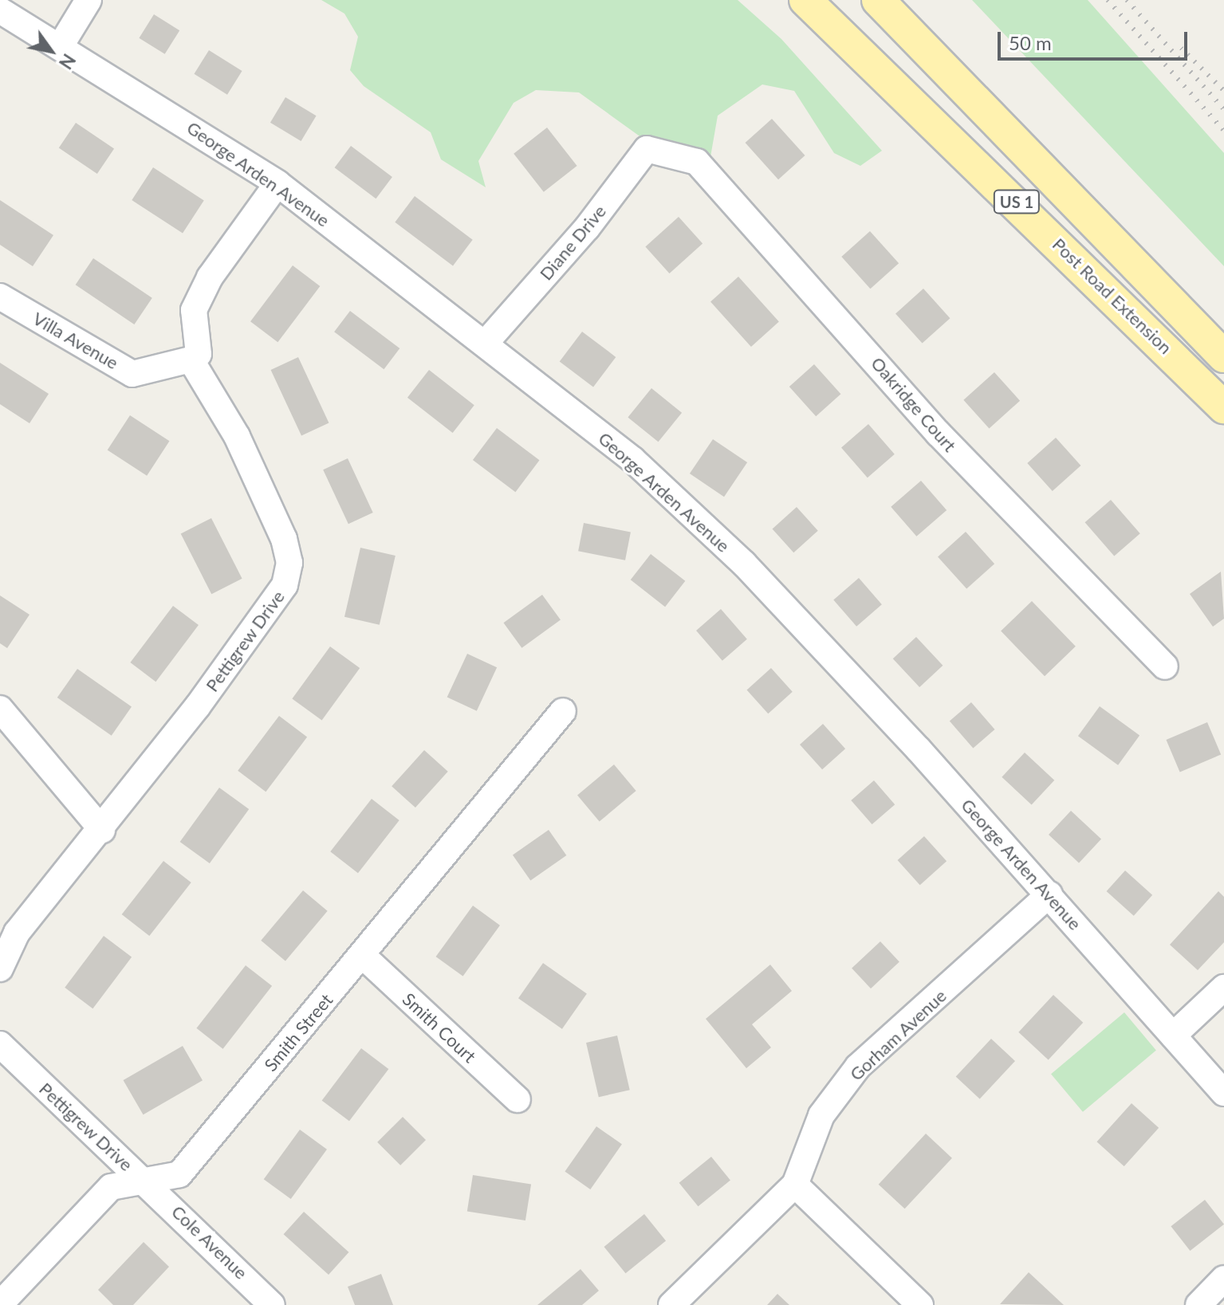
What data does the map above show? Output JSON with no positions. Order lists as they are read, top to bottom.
{
  "streets": {
    "main road": ["US 1", "Post Road Extension"],
    "street": [
      "George Arden Avenue",
      "Diane Drive",
      "Villa Avenue",
      "Oakridge Court",
      "Pettigrew Drive",
      "Smith Court",
      "Smith Street",
      "Gorham Avenue",
      "Cole Avenue"
    ]
  },
  "crossings": [
    ["George Arden Avenue", "Diane Drive"],
    ["George Arden Avenue", "Gorham Avenue"],
    ["Diane Drive", "Oakridge Court"],
    ["Villa Avenue", "Pettigrew Drive"],
    ["Pettigrew Drive", "Smith Street"],
    ["Pettigrew Drive", "Cole Avenue"],
    ["Smith Court", "Smith Street"],
    ["Smith Street", "Cole Avenue"]
  ],
  "scale_bar": "50 m",
  "north": "bottom right"
}
